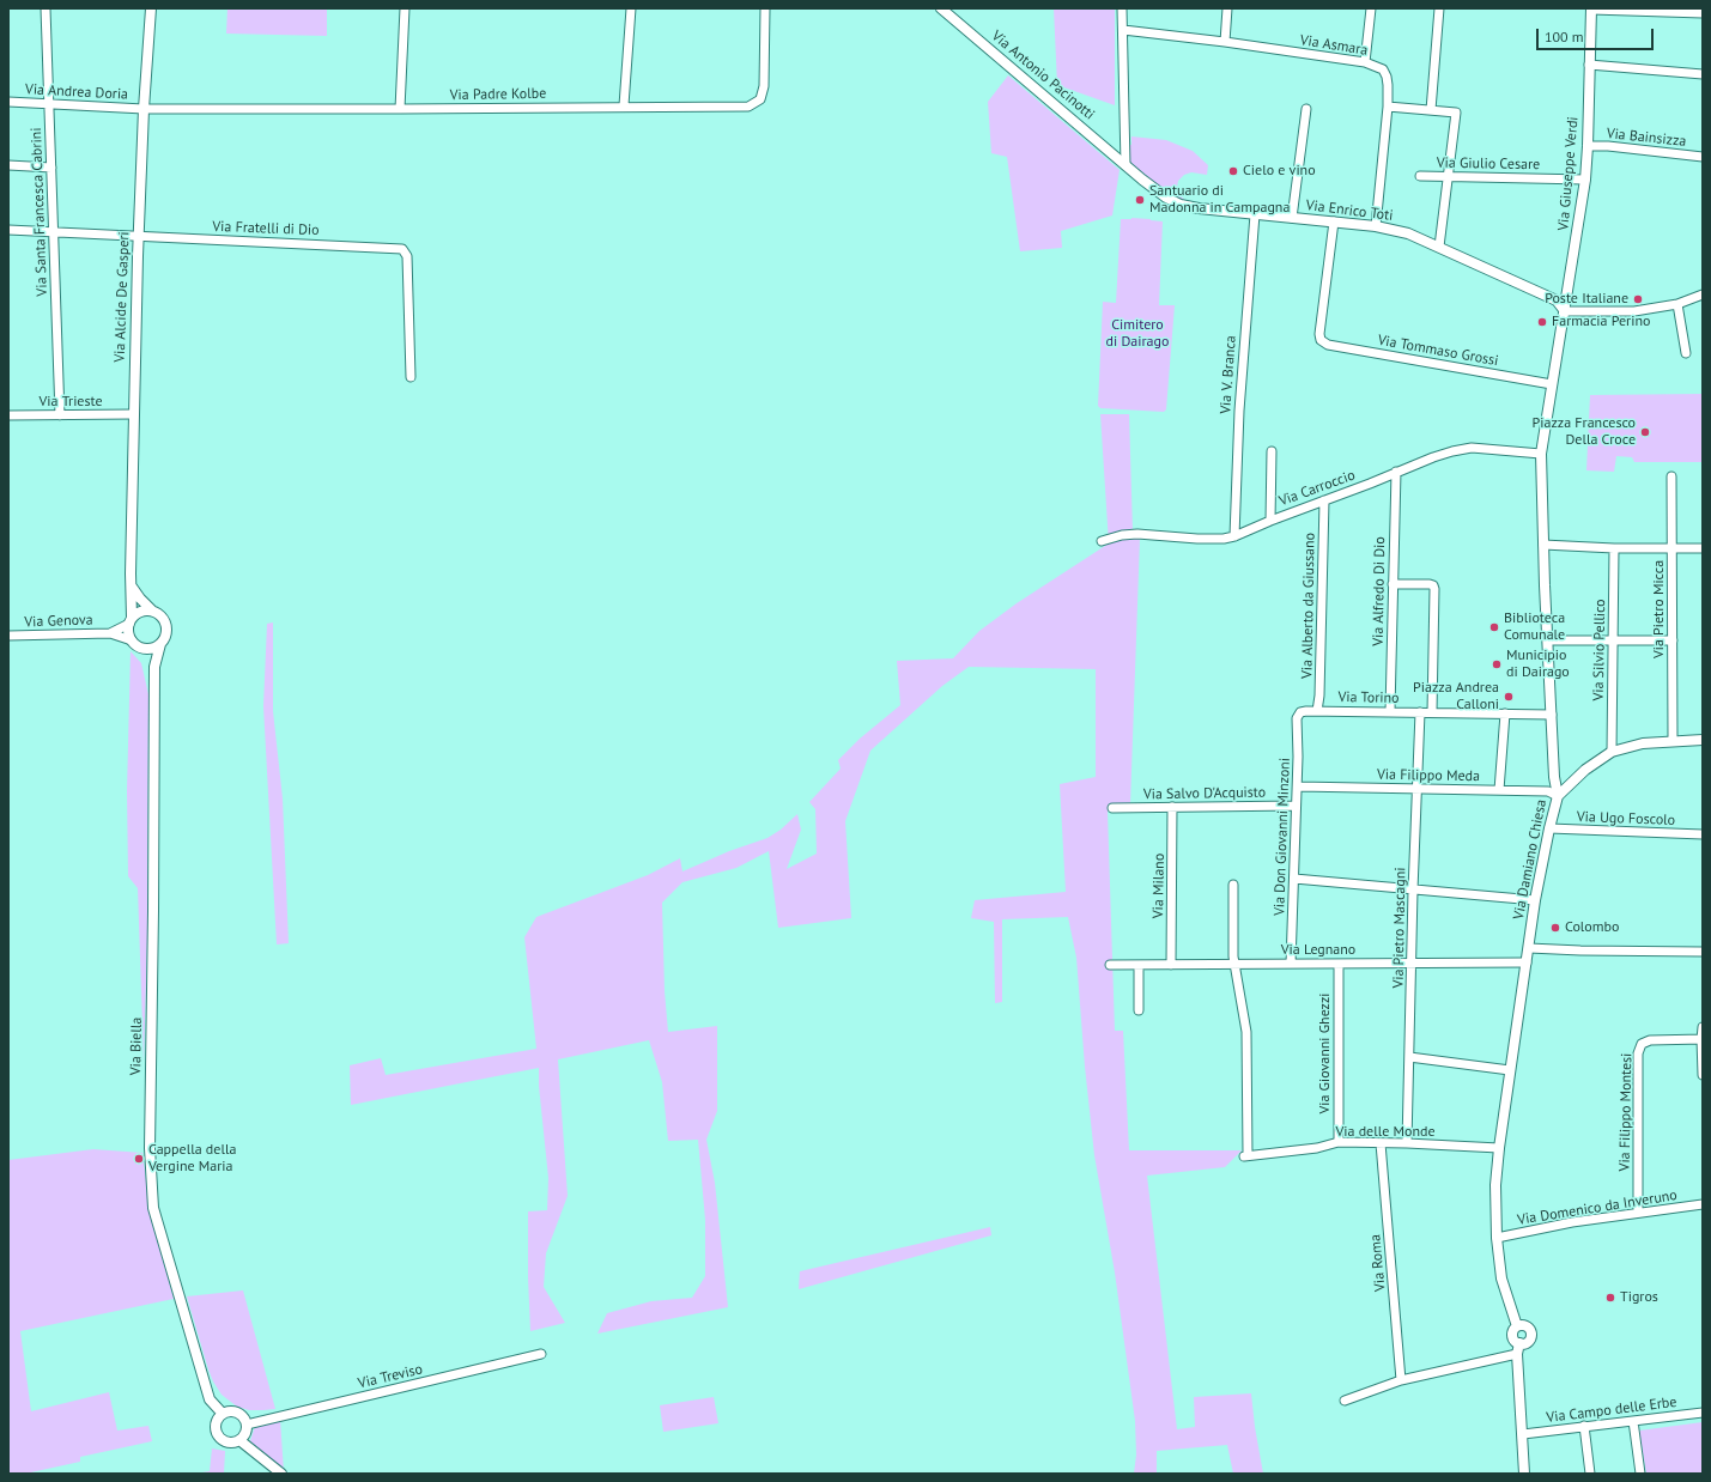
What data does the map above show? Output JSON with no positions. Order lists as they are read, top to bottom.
{
  "streets": {
    "street": [
      "Via Asmara",
      "Via Antonio Pacinotti",
      "Via Andrea Doria",
      "Via Padre Kolbe",
      "Via Bainsizza",
      "Via Giulio Cesare",
      "Via Giuseppe Verdi",
      "Via Enrico Toti",
      "Via Santa Francesca Cabrini",
      "Via Fratelli di Dio",
      "Via Alcide De Gasperi",
      "Via Tommaso Grossi",
      "Via V. Branca",
      "Via Trieste",
      "Via Carroccio",
      "Via Alfredo Di Dio",
      "Via Alberto da Giussano",
      "Via Pietro Micca",
      "Via Genova",
      "Via Silvio Pellico",
      "Via Torino",
      "Via Filippo Meda",
      "Via Salvo D'Acquisto",
      "Via Ugo Foscolo",
      "Via Don Giovanni Minzoni",
      "Via Damiano Chiesa",
      "Via Milano",
      "Via Pietro Mascagni",
      "Via Legnano",
      "Via Biella",
      "Via Giovanni Ghezzi",
      "Via Filippo Montesi",
      "Via delle Monde",
      "Via Domenico da Inveruno",
      "Via Roma",
      "Via Treviso",
      "Via Campo delle Erbe"
    ]
  },
  "crossings": [
    ["Via Asmara", "Via Enrico Toti"],
    ["Via Antonio Pacinotti", "Via Enrico Toti"],
    ["Via Andrea Doria", "Via Padre Kolbe"],
    ["Via Andrea Doria", "Via Santa Francesca Cabrini"],
    ["Via Andrea Doria", "Via Alcide De Gasperi"],
    ["Via Padre Kolbe", "Via Alcide De Gasperi"],
    ["Via Bainsizza", "Via Giuseppe Verdi"],
    ["Via Giulio Cesare", "Via Giuseppe Verdi"],
    ["Via Giuseppe Verdi", "Via Enrico Toti"],
    ["Via Giuseppe Verdi", "Via Damiano Chiesa"],
    ["Via Enrico Toti", "Via Tommaso Grossi"],
    ["Via Enrico Toti", "Via V. Branca"],
    ["Via Enrico Toti", "Via Damiano Chiesa"],
    ["Via Santa Francesca Cabrini", "Via Fratelli di Dio"],
    ["Via Santa Francesca Cabrini", "Via Trieste"],
    ["Via Fratelli di Dio", "Via Alcide De Gasperi"],
    ["Via Alcide De Gasperi", "Via Trieste"],
    ["Via Alcide De Gasperi", "Via Genova"],
    ["Via Alcide De Gasperi", "Via Biella"],
    ["Via Tommaso Grossi", "Via Damiano Chiesa"],
    ["Via V. Branca", "Via Carroccio"],
    ["Via Carroccio", "Via Alfredo Di Dio"],
    ["Via Carroccio", "Via Alberto da Giussano"],
    ["Via Carroccio", "Via Damiano Chiesa"],
    ["Via Alfredo Di Dio", "Via Torino"],
    ["Via Alberto da Giussano", "Via Torino"],
    ["Via Genova", "Via Biella"],
    ["Via Torino", "Via Don Giovanni Minzoni"],
    ["Via Torino", "Via Damiano Chiesa"],
    ["Via Torino", "Via Pietro Mascagni"],
    ["Via Filippo Meda", "Via Don Giovanni Minzoni"],
    ["Via Filippo Meda", "Via Damiano Chiesa"],
    ["Via Filippo Meda", "Via Pietro Mascagni"],
    ["Via Salvo D'Acquisto", "Via Don Giovanni Minzoni"],
    ["Via Salvo D'Acquisto", "Via Milano"],
    ["Via Ugo Foscolo", "Via Damiano Chiesa"],
    ["Via Don Giovanni Minzoni", "Via Legnano"],
    ["Via Damiano Chiesa", "Via Legnano"],
    ["Via Damiano Chiesa", "Via delle Monde"],
    ["Via Damiano Chiesa", "Via Domenico da Inveruno"],
    ["Via Milano", "Via Legnano"],
    ["Via Pietro Mascagni", "Via Legnano"],
    ["Via Pietro Mascagni", "Via delle Monde"],
    ["Via Legnano", "Via Giovanni Ghezzi"],
    ["Via Legnano", "Via delle Monde"],
    ["Via Biella", "Via Treviso"],
    ["Via Giovanni Ghezzi", "Via delle Monde"],
    ["Via Filippo Montesi", "Via Domenico da Inveruno"],
    ["Via delle Monde", "Via Roma"]
  ],
  "parks": ["Cimitero di Dairago"],
  "places": [
    "Cielo e vino",
    "Santuario di Madonna in Campagna",
    "Poste Italiane",
    "Farmacia Perino",
    "Piazza Francesco Della Croce",
    "Biblioteca Comunale",
    "Municipio di Dairago",
    "Piazza Andrea Calloni",
    "Colombo",
    "Cappella della Vergine Maria",
    "Tigros"
  ],
  "scale_bar": "100 m"
}
